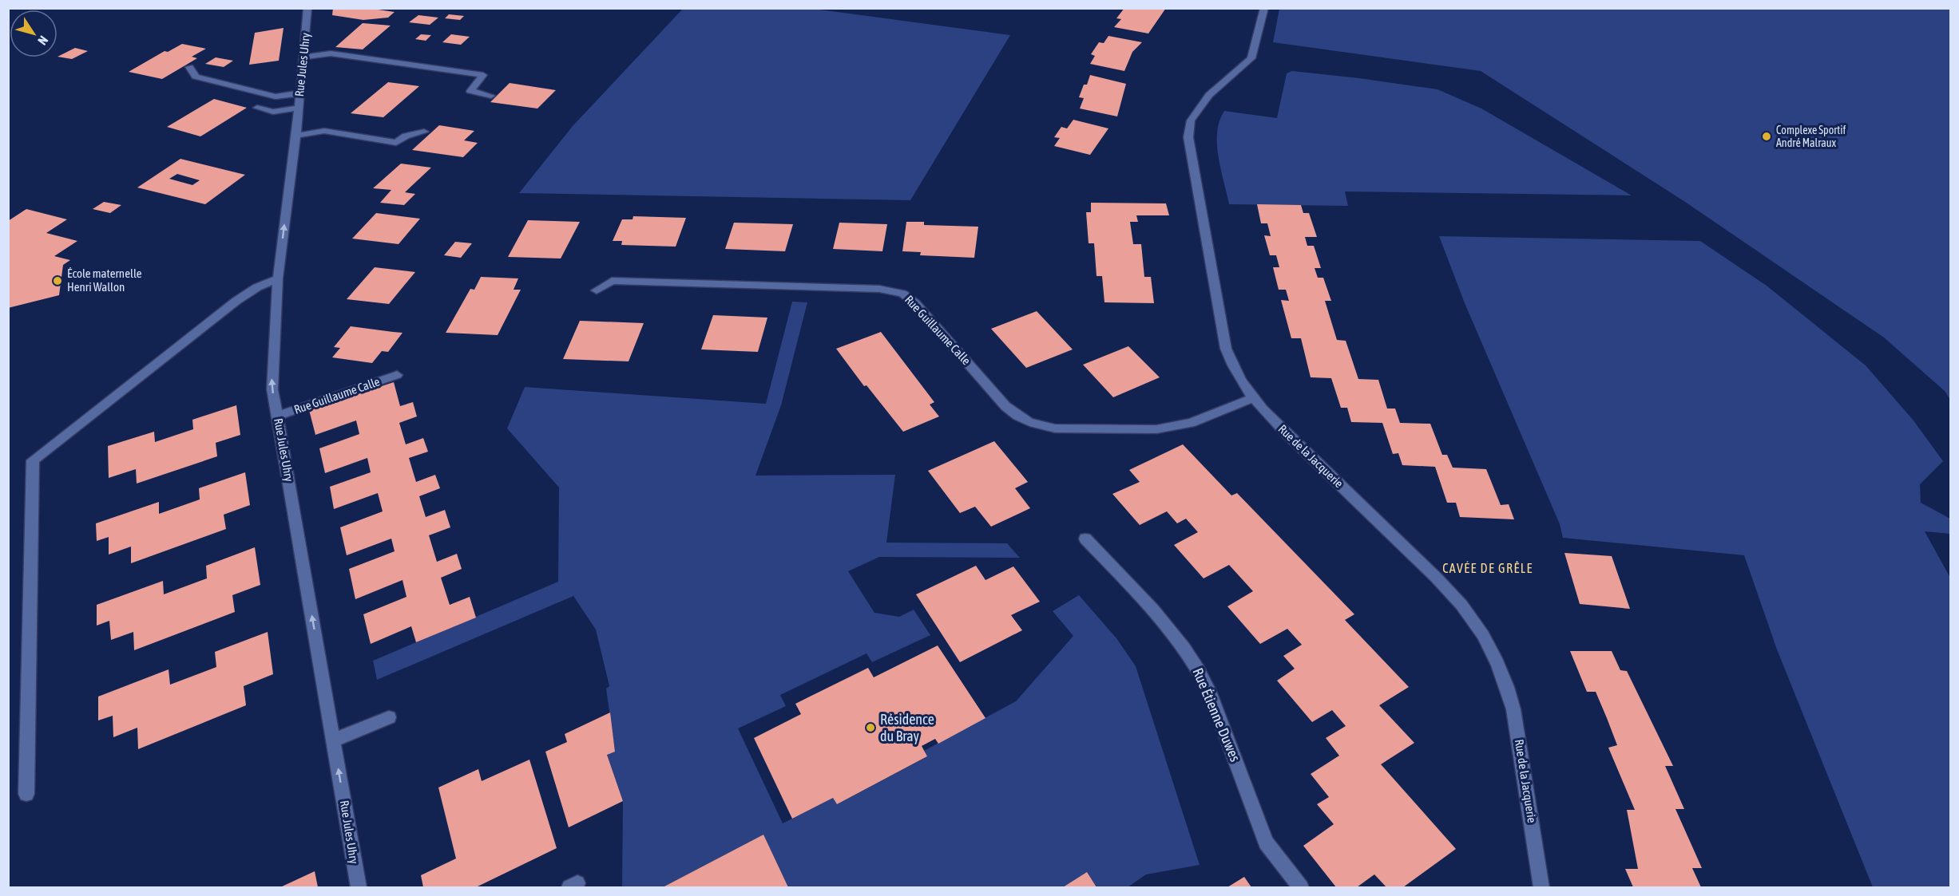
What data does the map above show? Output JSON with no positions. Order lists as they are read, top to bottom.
{
  "streets": {
    "street": [
      "Rue Jules Uhry",
      "Rue Guillaume Calle",
      "Rue de la Jacquerie",
      "Rue Étienne Duwes"
    ]
  },
  "crossings": [
    ["Rue Jules Uhry", "Rue Guillaume Calle"],
    ["Rue Guillaume Calle", "Rue de la Jacquerie"]
  ],
  "one_way": ["Rue Jules Uhry"],
  "districts": ["CAVÉE DE GRÊLE"],
  "places": ["Complexe Sportif André Malraux", "École maternelle Henri Wallon", "Résidence du Bray"],
  "north": "bottom right"
}
